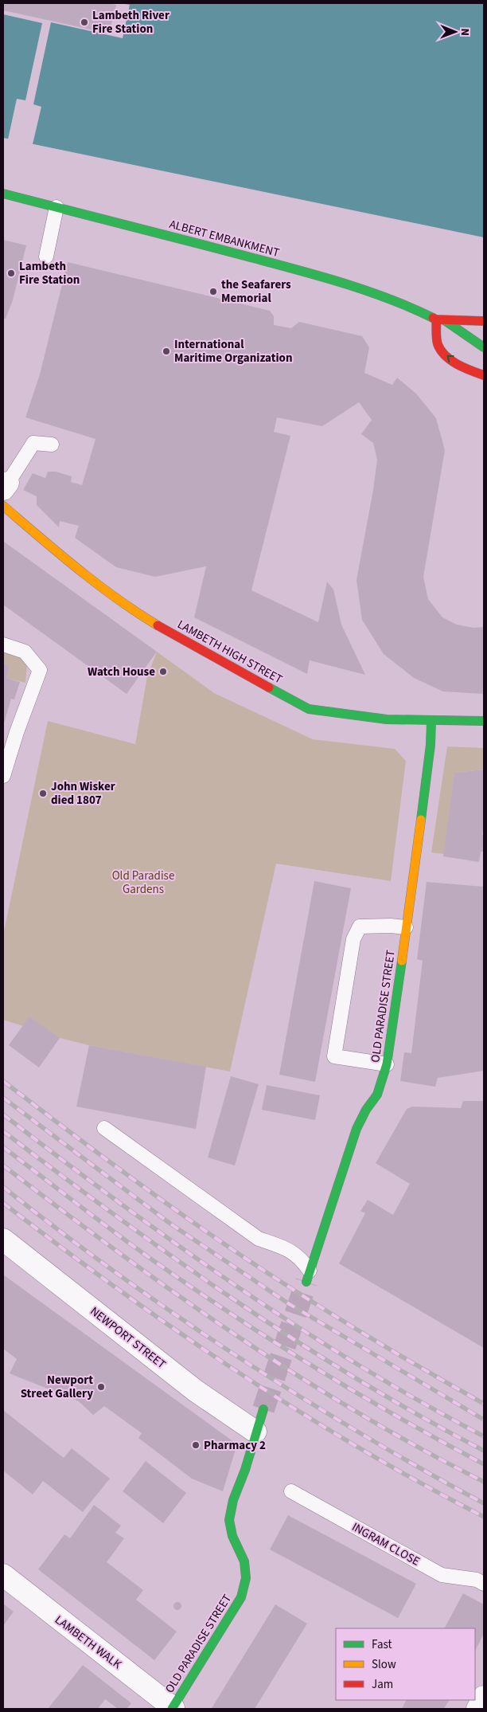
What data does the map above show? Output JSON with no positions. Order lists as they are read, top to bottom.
{
  "streets": {
    "street": [
      "ALBERT EMBANKMENT",
      "LAMBETH HIGH STREET",
      "OLD PARADISE STREET",
      "NEWPORT STREET",
      "LAMBETH WALK"
    ],
    "lane": ["INGRAM CLOSE"]
  },
  "crossings": [
    ["LAMBETH HIGH STREET", "OLD PARADISE STREET"],
    ["OLD PARADISE STREET", "NEWPORT STREET"],
    ["OLD PARADISE STREET", "LAMBETH WALK"]
  ],
  "parks": ["Old Paradise Gardens"],
  "places": [
    "Lambeth River Fire Station",
    "Lambeth Fire Station",
    "the Seafarers Memorial",
    "International Maritime Organization",
    "Watch House",
    "John Wisker died 1807",
    "Newport Street Gallery",
    "Pharmacy 2"
  ],
  "legend": ["Fast", "Slow", "Jam"],
  "north": "right"
}
